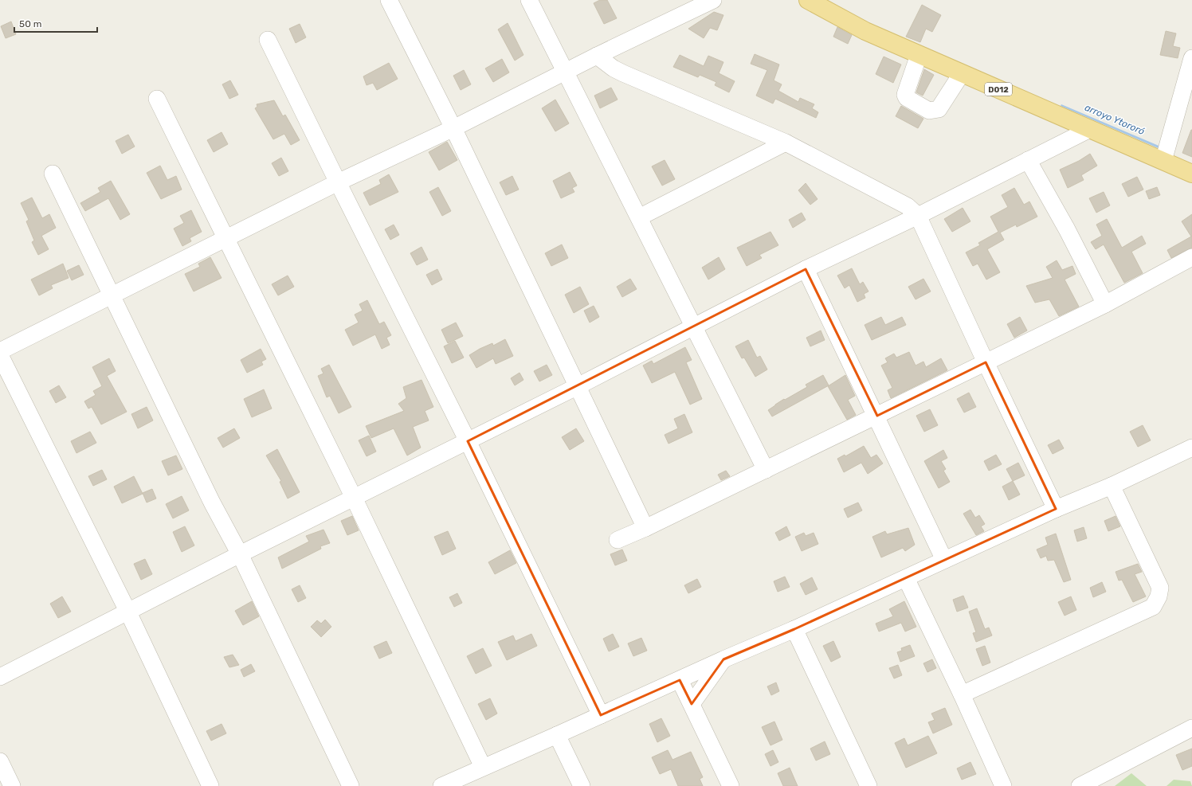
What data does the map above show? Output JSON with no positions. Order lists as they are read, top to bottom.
{
  "streets": {
    "main road": ["D012"]
  },
  "water": ["arroyo Ytororó"],
  "scale_bar": "50 m"
}
